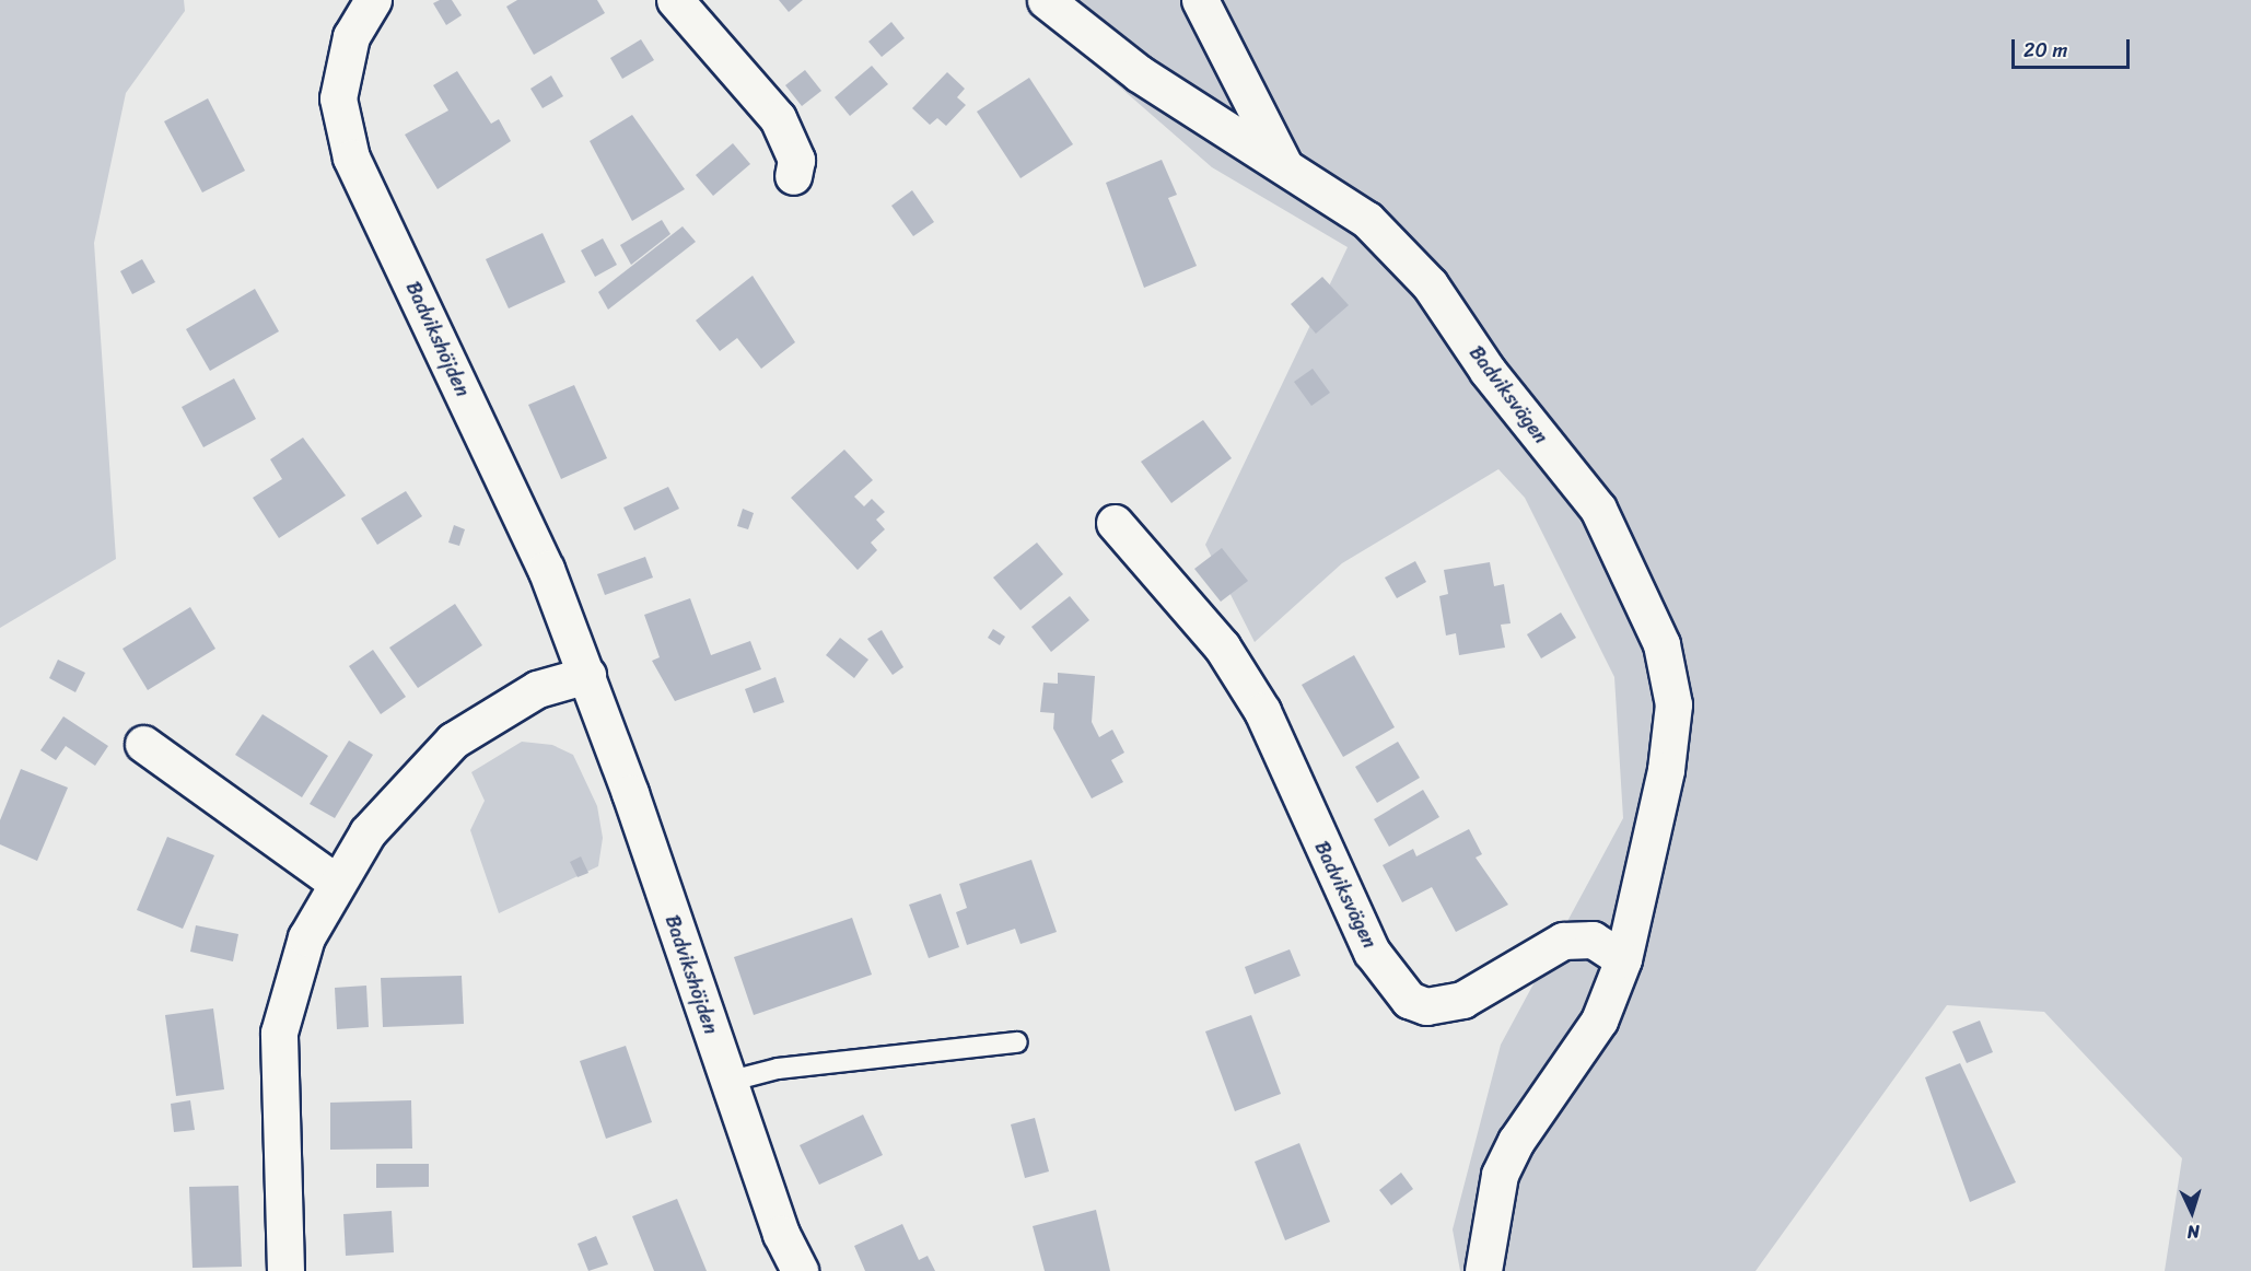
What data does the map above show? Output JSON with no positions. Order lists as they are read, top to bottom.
{
  "streets": {
    "street": ["Badvikshöjden", "Badviksvägen"]
  },
  "scale_bar": "20 m",
  "north": "bottom"
}
